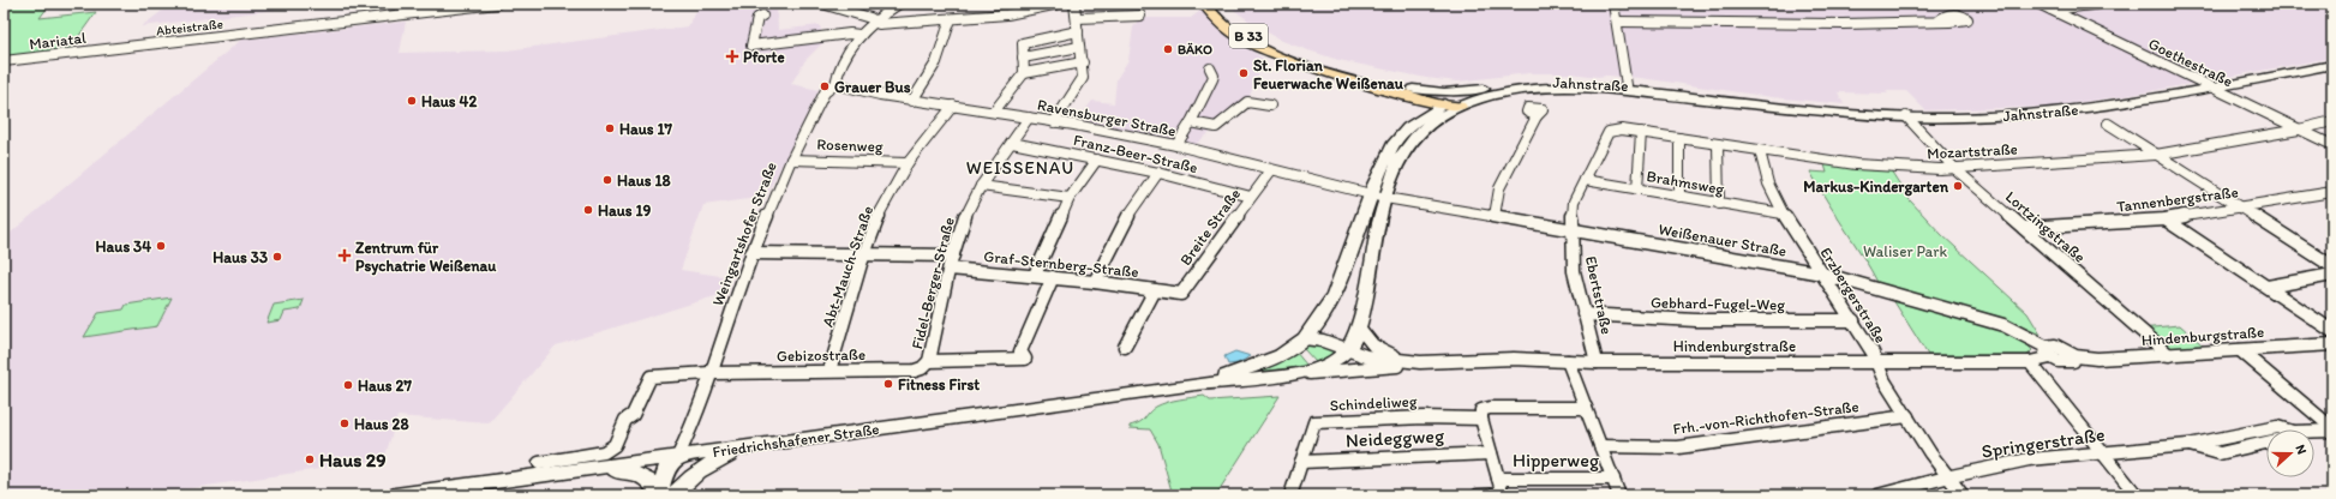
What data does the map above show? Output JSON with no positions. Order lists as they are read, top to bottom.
{
  "streets": {
    "main road": ["B 33", "Jahnstraße", "Friedrichshafener Straße"],
    "street": [
      "Abteistraße",
      "Mariatal",
      "Goethestraße",
      "Ravensburger Straße",
      "Rosenweg",
      "Mozartstraße",
      "Franz-Beer-Straße",
      "Brahmsweg",
      "Tannenbergstraße",
      "Breite Straße",
      "Lortzingstraße",
      "Weingartshofer Straße",
      "Weißenauer Straße",
      "Graf-Sternberg-Straße",
      "Abt-Mauch-Straße",
      "Fidel-Berger-Straße",
      "Ebertstraße",
      "Erzbergerstraße",
      "Gebhard-Fugel-Weg",
      "Hindenburgstraße",
      "Gebizostraße",
      "Schindeliweg",
      "Frh.-von-Richthofen-Straße",
      "Neideggweg",
      "Springerstraße",
      "Hipperweg"
    ]
  },
  "crossings": [
    ["Abteistraße", "Mariatal"],
    ["B 33", "Jahnstraße"],
    ["Goethestraße", "Jahnstraße"],
    ["Goethestraße", "Mozartstraße"],
    ["Jahnstraße", "Ravensburger Straße"],
    ["Jahnstraße", "Lortzingstraße"],
    ["Jahnstraße", "Weißenauer Straße"],
    ["Jahnstraße", "Hindenburgstraße"],
    ["Jahnstraße", "Friedrichshafener Straße"],
    ["Ravensburger Straße", "Breite Straße"],
    ["Ravensburger Straße", "Weingartshofer Straße"],
    ["Ravensburger Straße", "Weißenauer Straße"],
    ["Ravensburger Straße", "Abt-Mauch-Straße"],
    ["Ravensburger Straße", "Fidel-Berger-Straße"],
    ["Rosenweg", "Weingartshofer Straße"],
    ["Rosenweg", "Abt-Mauch-Straße"],
    ["Mozartstraße", "Lortzingstraße"],
    ["Mozartstraße", "Ebertstraße"],
    ["Mozartstraße", "Erzbergerstraße"],
    ["Franz-Beer-Straße", "Breite Straße"],
    ["Franz-Beer-Straße", "Fidel-Berger-Straße"],
    ["Brahmsweg", "Ebertstraße"],
    ["Brahmsweg", "Erzbergerstraße"],
    ["Tannenbergstraße", "Lortzingstraße"],
    ["Breite Straße", "Graf-Sternberg-Straße"],
    ["Lortzingstraße", "Hindenburgstraße"],
    ["Weingartshofer Straße", "Gebizostraße"],
    ["Weingartshofer Straße", "Friedrichshafener Straße"],
    ["Weißenauer Straße", "Ebertstraße"],
    ["Weißenauer Straße", "Erzbergerstraße"],
    ["Weißenauer Straße", "Hindenburgstraße"],
    ["Graf-Sternberg-Straße", "Fidel-Berger-Straße"],
    ["Abt-Mauch-Straße", "Gebizostraße"],
    ["Fidel-Berger-Straße", "Gebizostraße"],
    ["Ebertstraße", "Gebhard-Fugel-Weg"],
    ["Ebertstraße", "Hindenburgstraße"],
    ["Erzbergerstraße", "Gebhard-Fugel-Weg"],
    ["Erzbergerstraße", "Hindenburgstraße"],
    ["Erzbergerstraße", "Frh.-von-Richthofen-Straße"],
    ["Erzbergerstraße", "Springerstraße"],
    ["Hindenburgstraße", "Friedrichshafener Straße"],
    ["Schindeliweg", "Neideggweg"]
  ],
  "districts": ["WEISSENAU"],
  "parks": ["Waliser Park"],
  "places": {
    "other": [
      "BÄKO",
      "St. Florian Feuerwache Weißenau",
      "Grauer Bus",
      "Haus 42",
      "Haus 17",
      "Haus 18",
      "Markus-Kindergarten",
      "Haus 19",
      "Haus 34",
      "Haus 33",
      "Fitness First",
      "Haus 27",
      "Haus 28",
      "Haus 29"
    ],
    "health": ["Pforte", "Zentrum für Psychatrie Weißenau"]
  },
  "north": "right"
}
